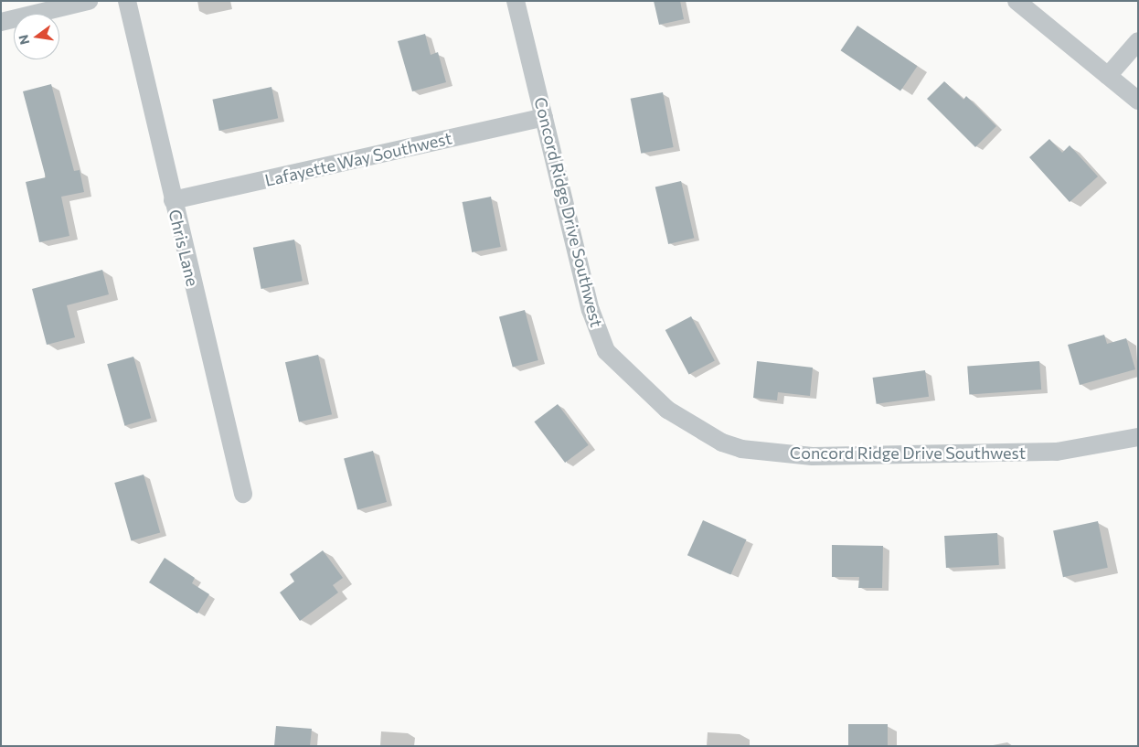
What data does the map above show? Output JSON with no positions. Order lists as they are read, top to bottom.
{
  "streets": {
    "street": ["Lafayette Way Southwest", "Concord Ridge Drive Southwest", "Chris Lane"]
  },
  "crossings": [
    ["Lafayette Way Southwest", "Concord Ridge Drive Southwest"],
    ["Lafayette Way Southwest", "Chris Lane"]
  ],
  "north": "left"
}
